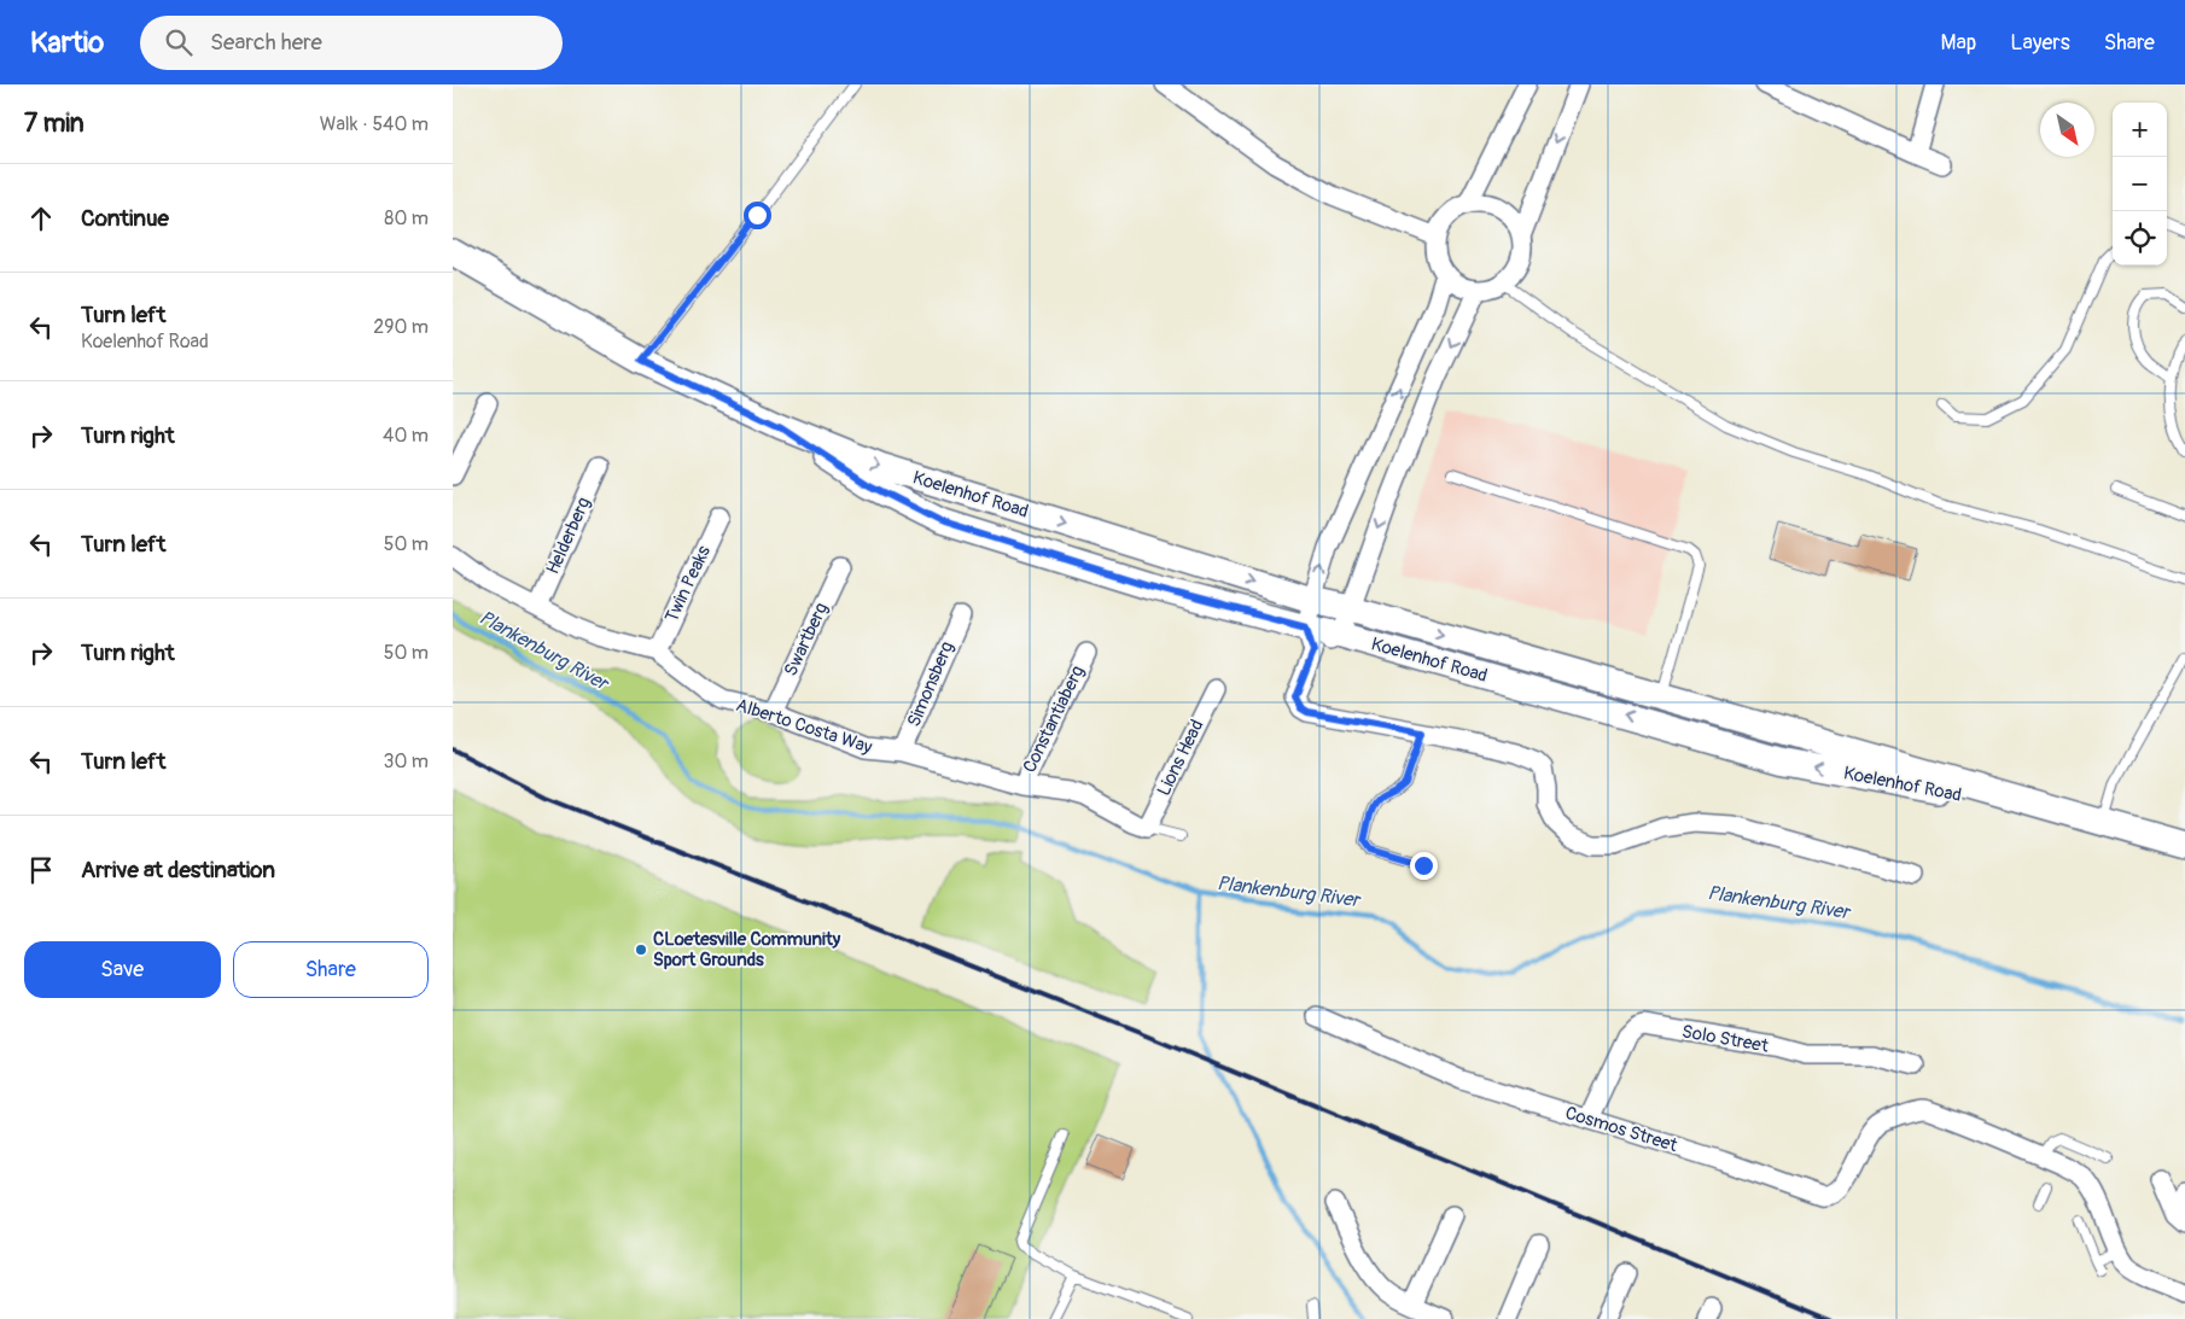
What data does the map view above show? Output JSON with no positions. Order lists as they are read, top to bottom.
{
  "streets": {
    "main road": ["Koelenhof Road"],
    "street": [
      "Helderberg",
      "Twin Peaks",
      "Swartberg",
      "Simonsberg",
      "Constantiaberg",
      "Alberto Costa Way",
      "Lions Head",
      "Solo Street",
      "Cosmos Street"
    ]
  },
  "crossings": [
    ["Helderberg", "Alberto Costa Way"],
    ["Twin Peaks", "Alberto Costa Way"],
    ["Swartberg", "Alberto Costa Way"],
    ["Simonsberg", "Alberto Costa Way"],
    ["Constantiaberg", "Alberto Costa Way"],
    ["Alberto Costa Way", "Lions Head"],
    ["Solo Street", "Cosmos Street"]
  ],
  "water": ["Plankenburg River"],
  "places": ["CLoetesville Community Sport Grounds"],
  "north": "bottom right",
  "page": {
    "header": "Kartio",
    "search": "Search here",
    "nav": ["Map", "Layers", "Share"],
    "heading": ["7 min", "Walk · 540 m"],
    "map_buttons": ["+", "−"],
    "list": [
      ["Continue", "80 m"],
      ["Turn left", "Koelenhof Road", "290 m"],
      ["Turn right", "40 m"],
      ["Turn left", "50 m"],
      ["Turn right", "50 m"],
      ["Turn left", "30 m"],
      "Arrive at destination"
    ],
    "buttons": ["Save", "Share"]
  }
}
